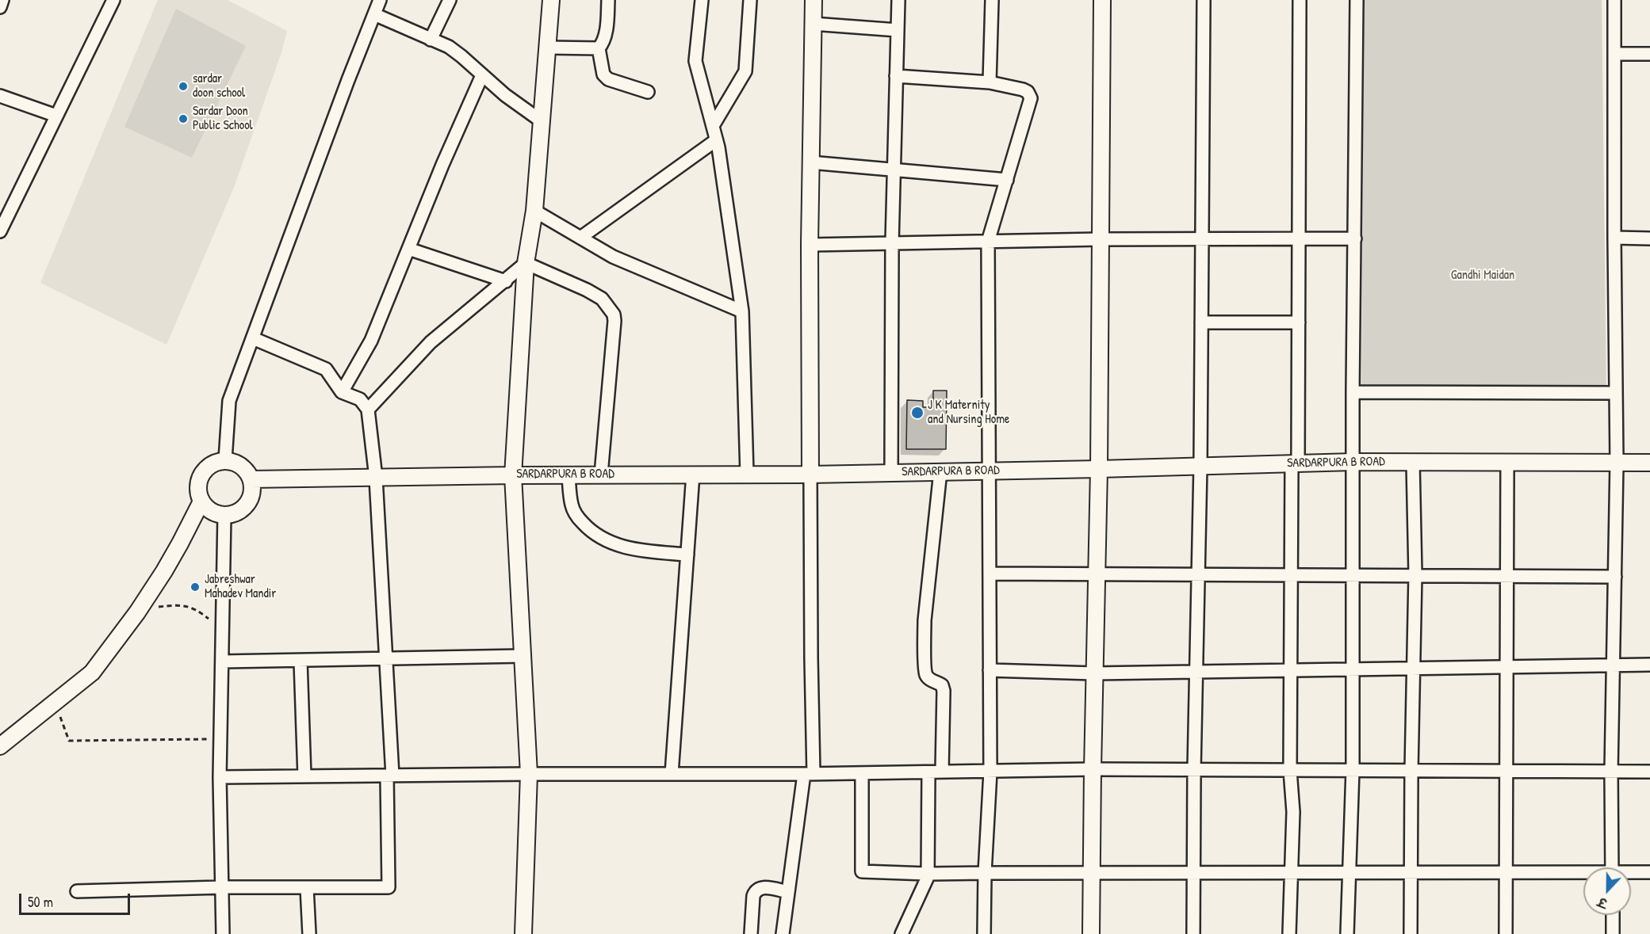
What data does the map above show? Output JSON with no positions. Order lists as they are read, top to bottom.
{
  "streets": {
    "street": ["SARDARPURA B ROAD"]
  },
  "parks": ["Gandhi Maidan"],
  "places": [
    "sardar doon school",
    "Sardar Doon Public School",
    "J K Maternity and Nursing Home",
    "Jabreshwar Mahadev Mandir"
  ],
  "scale_bar": "50 m",
  "north": "bottom"
}
